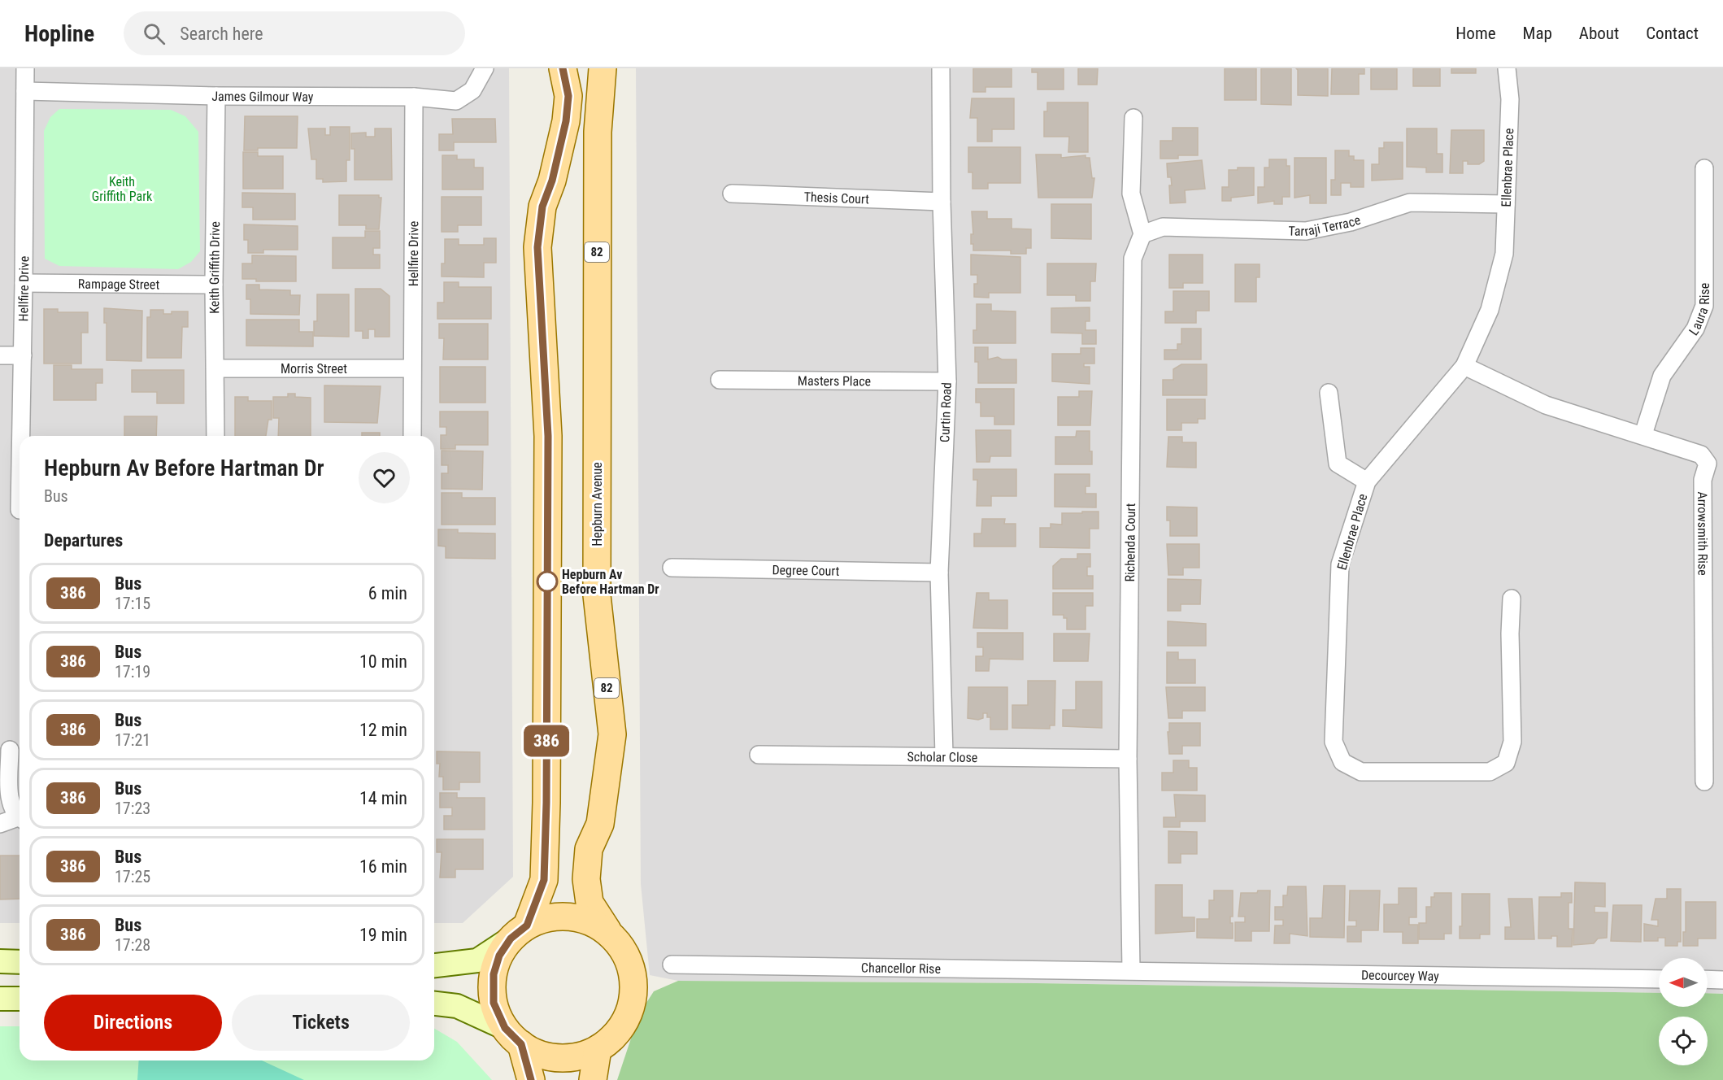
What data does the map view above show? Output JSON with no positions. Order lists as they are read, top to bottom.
{
  "streets": {
    "main road": ["82", "Hepburn Avenue"],
    "street": [
      "James Gilmour Way",
      "Ellenbrae Place",
      "Thesis Court",
      "Tarraji Terrace",
      "Hellfire Drive",
      "Keith Griffith Drive",
      "Rampage Street",
      "Laura Rise",
      "Morris Street",
      "Masters Place",
      "Curtin Road",
      "Arrowsmith Rise",
      "Richenda Court",
      "Degree Court",
      "Scholar Close",
      "Chancellor Rise",
      "Decourcey Way"
    ]
  },
  "crossings": [
    ["James Gilmour Way", "Hellfire Drive"],
    ["James Gilmour Way", "Keith Griffith Drive"],
    ["Ellenbrae Place", "Tarraji Terrace"],
    ["Ellenbrae Place", "Arrowsmith Rise"],
    ["Thesis Court", "Curtin Road"],
    ["Tarraji Terrace", "Richenda Court"],
    ["82", "Hepburn Avenue"],
    ["Hellfire Drive", "Rampage Street"],
    ["Hellfire Drive", "Morris Street"],
    ["Keith Griffith Drive", "Rampage Street"],
    ["Keith Griffith Drive", "Morris Street"],
    ["Laura Rise", "Arrowsmith Rise"],
    ["Masters Place", "Curtin Road"],
    ["Curtin Road", "Degree Court"],
    ["Curtin Road", "Scholar Close"],
    ["Richenda Court", "Scholar Close"],
    ["Richenda Court", "Chancellor Rise"],
    ["Richenda Court", "Decourcey Way"],
    ["Chancellor Rise", "Decourcey Way"]
  ],
  "parks": ["Keith Griffith Park"],
  "places": ["Hepburn Av Before Hartman Dr"],
  "lines": ["bus line 386"],
  "north": "left",
  "page": {
    "header": "Hopline",
    "search": "Search here",
    "nav": [
      "Home",
      "Map",
      "About",
      "Contact"
    ],
    "on_map": "386",
    "heading": [
      ["Hepburn Av Before Hartman Dr", "Bus"],
      "Departures"
    ],
    "list": [
      {
        "mark": "386",
        "name": "Bus",
        "note": "17:15",
        "value": "6 min"
      },
      {
        "mark": "386",
        "name": "Bus",
        "note": "17:19",
        "value": "10 min"
      },
      {
        "mark": "386",
        "name": "Bus",
        "note": "17:21",
        "value": "12 min"
      },
      {
        "mark": "386",
        "name": "Bus",
        "note": "17:23",
        "value": "14 min"
      },
      {
        "mark": "386",
        "name": "Bus",
        "note": "17:25",
        "value": "16 min"
      },
      {
        "mark": "386",
        "name": "Bus",
        "note": "17:28",
        "value": "19 min"
      }
    ],
    "buttons": ["Directions", "Tickets"]
  }
}
